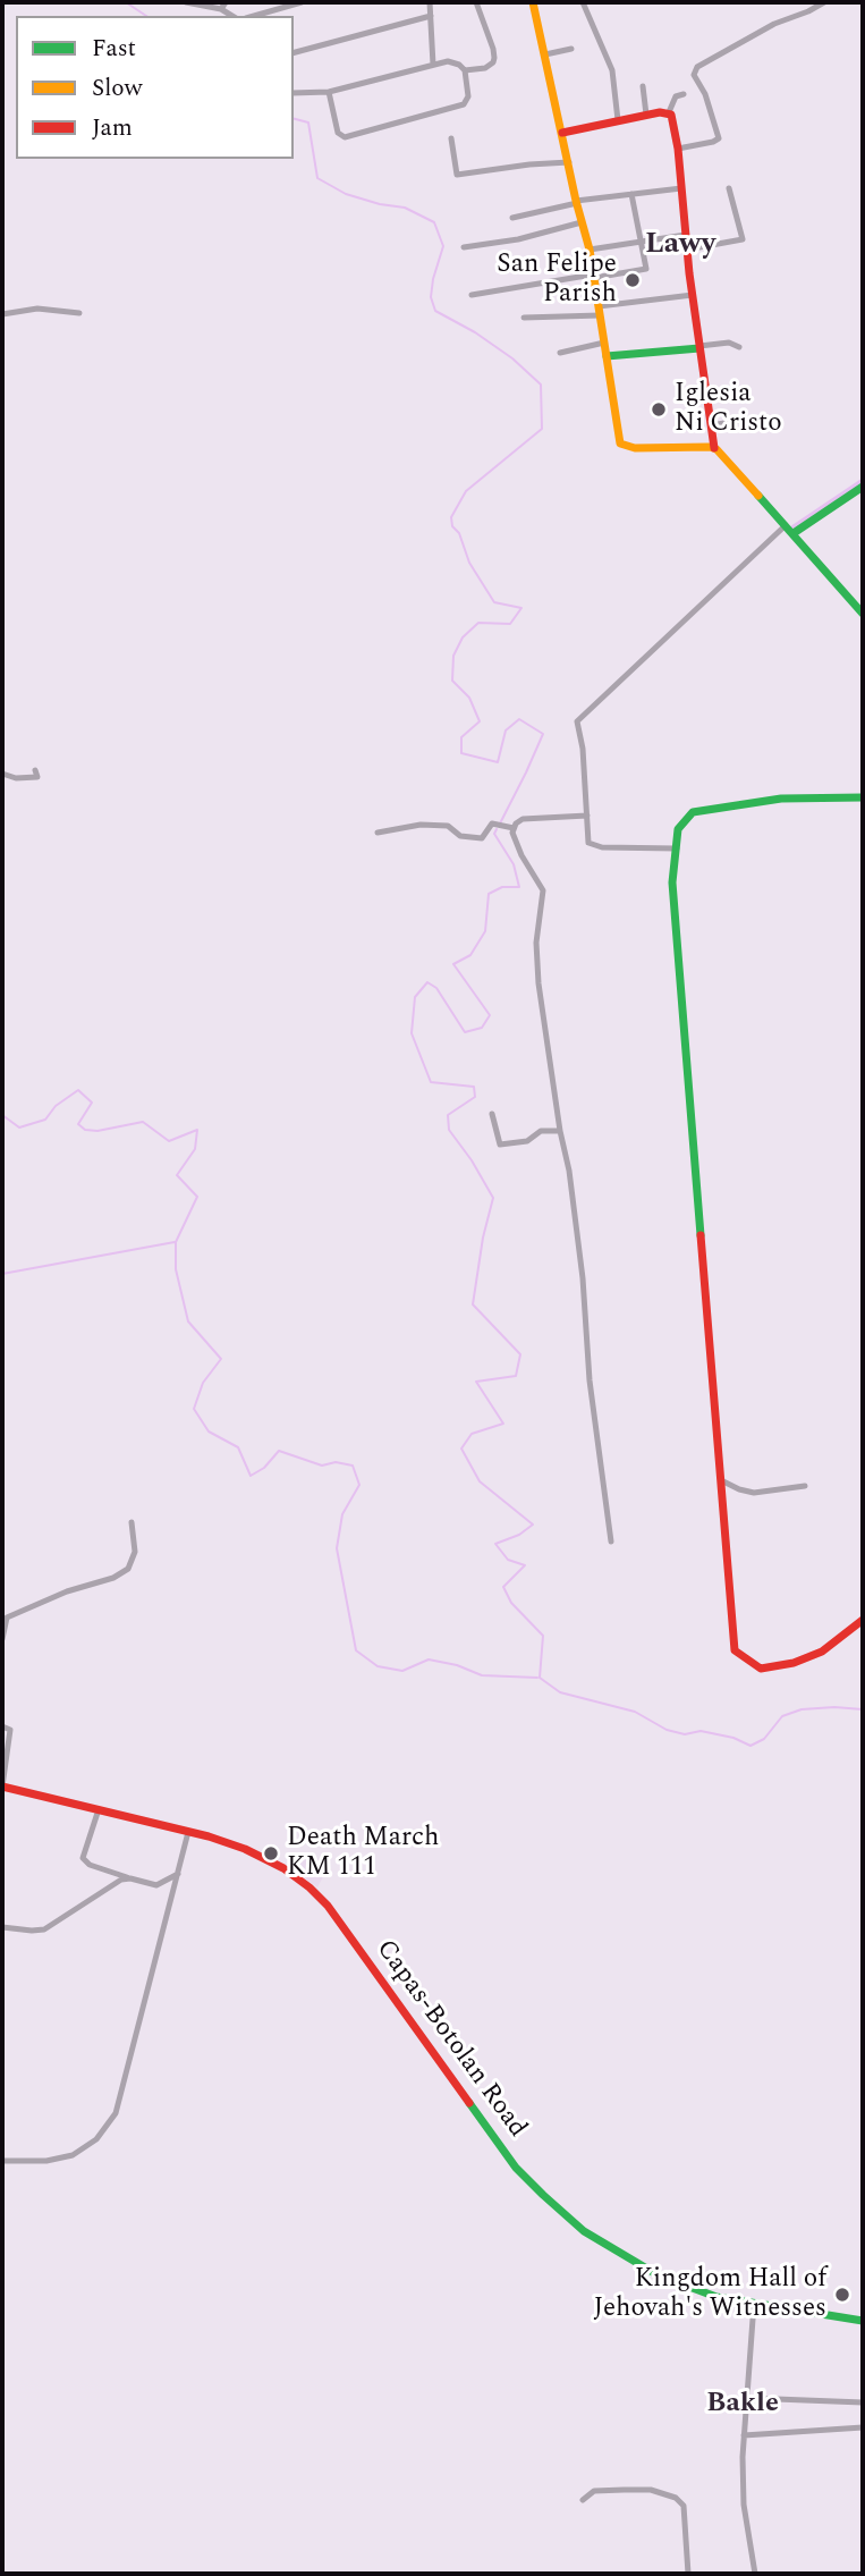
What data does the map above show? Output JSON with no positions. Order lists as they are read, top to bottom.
{
  "streets": {
    "main road": ["Capas-Botolan Road"]
  },
  "districts": ["Lawy", "Bakle"],
  "places": [
    "San Felipe Parish",
    "Iglesia Ni Cristo",
    "Death March KM 111",
    "Kingdom Hall of Jehovah's Witnesses"
  ],
  "legend": ["Fast", "Slow", "Jam"]
}
